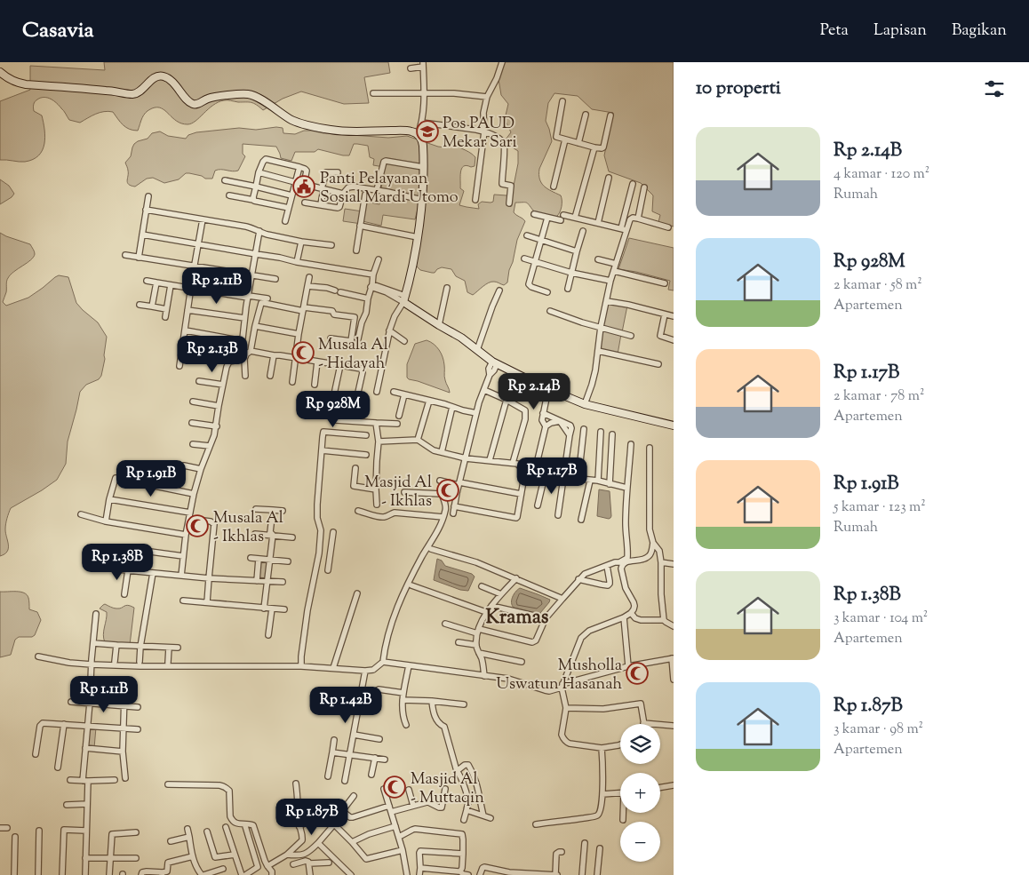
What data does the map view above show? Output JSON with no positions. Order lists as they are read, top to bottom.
{
  "districts": ["Kramas"],
  "places": {
    "school or university": ["Pos PAUD Mekar Sari"],
    "public building": ["Panti Pelayanan Sosial Mardi Utomo"],
    "mosque": [
      "Musala Al - Hidayah",
      "Masjid Al - Ikhlas",
      "Musala Al - Ikhlas",
      "Musholla Uswatun Hasanah",
      "Masjid Al - Muttaqin"
    ]
  },
  "page": {
    "header": "Casavia",
    "nav": ["Peta", "Lapisan", "Bagikan"],
    "heading": "10 properti",
    "list": [
      {
        "name": "Rp 2.14B",
        "note": "4 kamar · 120 m² · Rumah"
      },
      {
        "name": "Rp 928M",
        "note": "2 kamar · 58 m² · Apartemen"
      },
      {
        "name": "Rp 1.17B",
        "note": "2 kamar · 78 m² · Apartemen"
      },
      {
        "name": "Rp 1.91B",
        "note": "5 kamar · 123 m² · Rumah"
      },
      {
        "name": "Rp 1.38B",
        "note": "3 kamar · 104 m² · Apartemen"
      },
      {
        "name": "Rp 1.87B",
        "note": "3 kamar · 98 m² · Apartemen"
      }
    ],
    "price": [
      "Rp 2.11B",
      "Rp 2.13B",
      "Rp 2.14B",
      "Rp 928M",
      "Rp 1.17B",
      "Rp 1.91B",
      "Rp 1.38B",
      "Rp 1.11B",
      "Rp 1.42B",
      "Rp 1.87B"
    ],
    "map_buttons": ["+", "−"]
  }
}
